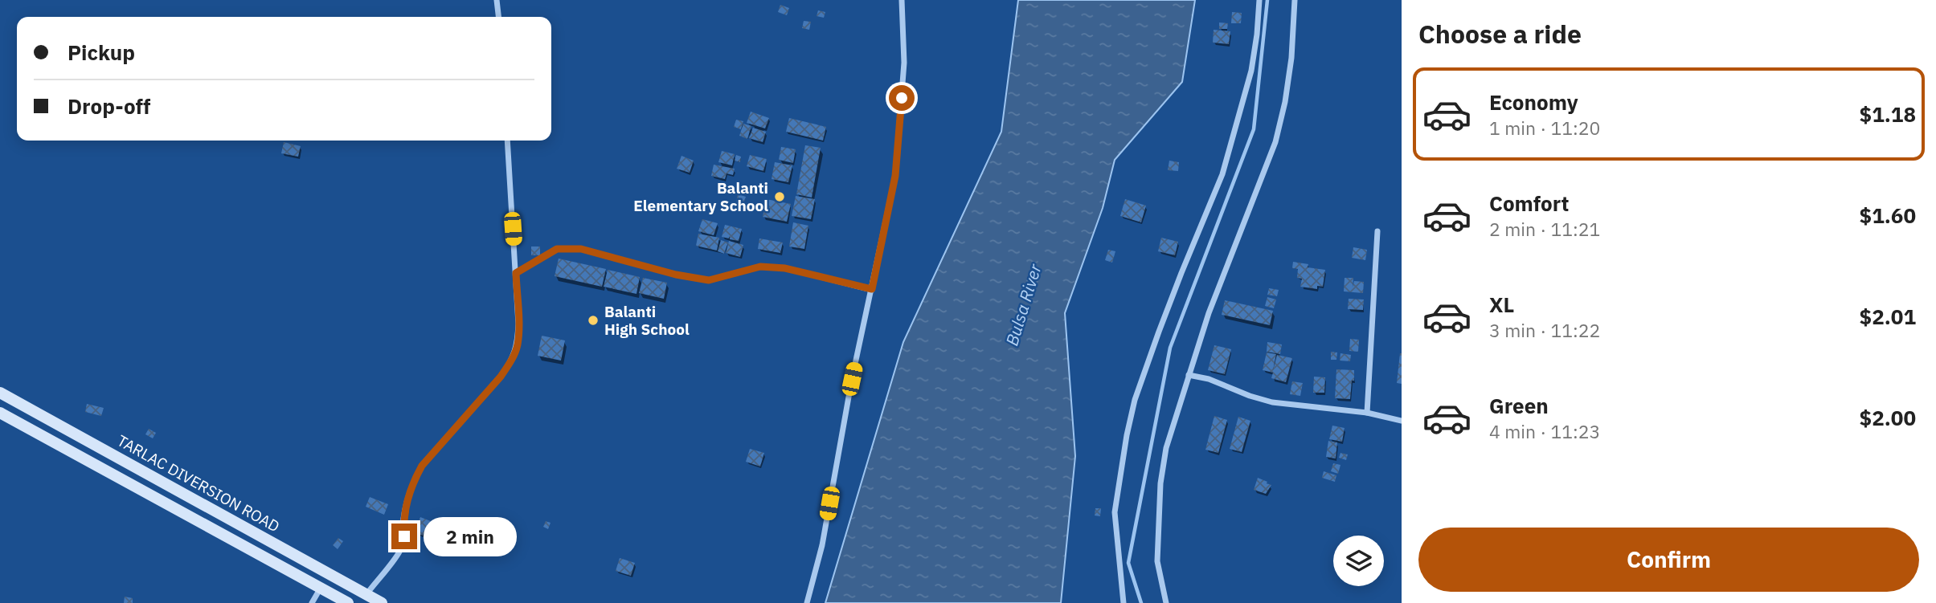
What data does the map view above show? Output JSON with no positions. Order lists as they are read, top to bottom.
{
  "streets": {
    "main road": ["TARLAC DIVERSION ROAD"]
  },
  "water": ["Bulsa River"],
  "places": ["Balanti Elementary School", "Balanti High School"],
  "page": {
    "heading": "Choose a ride",
    "banner": ["Pickup", "Drop-off"],
    "list": [
      {
        "name": "Economy",
        "note": "1 min · 11:20",
        "value": "$1.18"
      },
      {
        "name": "Comfort",
        "note": "2 min · 11:21",
        "value": "$1.60"
      },
      {
        "name": "XL",
        "note": "3 min · 11:22",
        "value": "$2.01"
      },
      {
        "name": "Green",
        "note": "4 min · 11:23",
        "value": "$2.00"
      }
    ],
    "buttons": "Confirm",
    "bubble": "2 min"
  }
}
